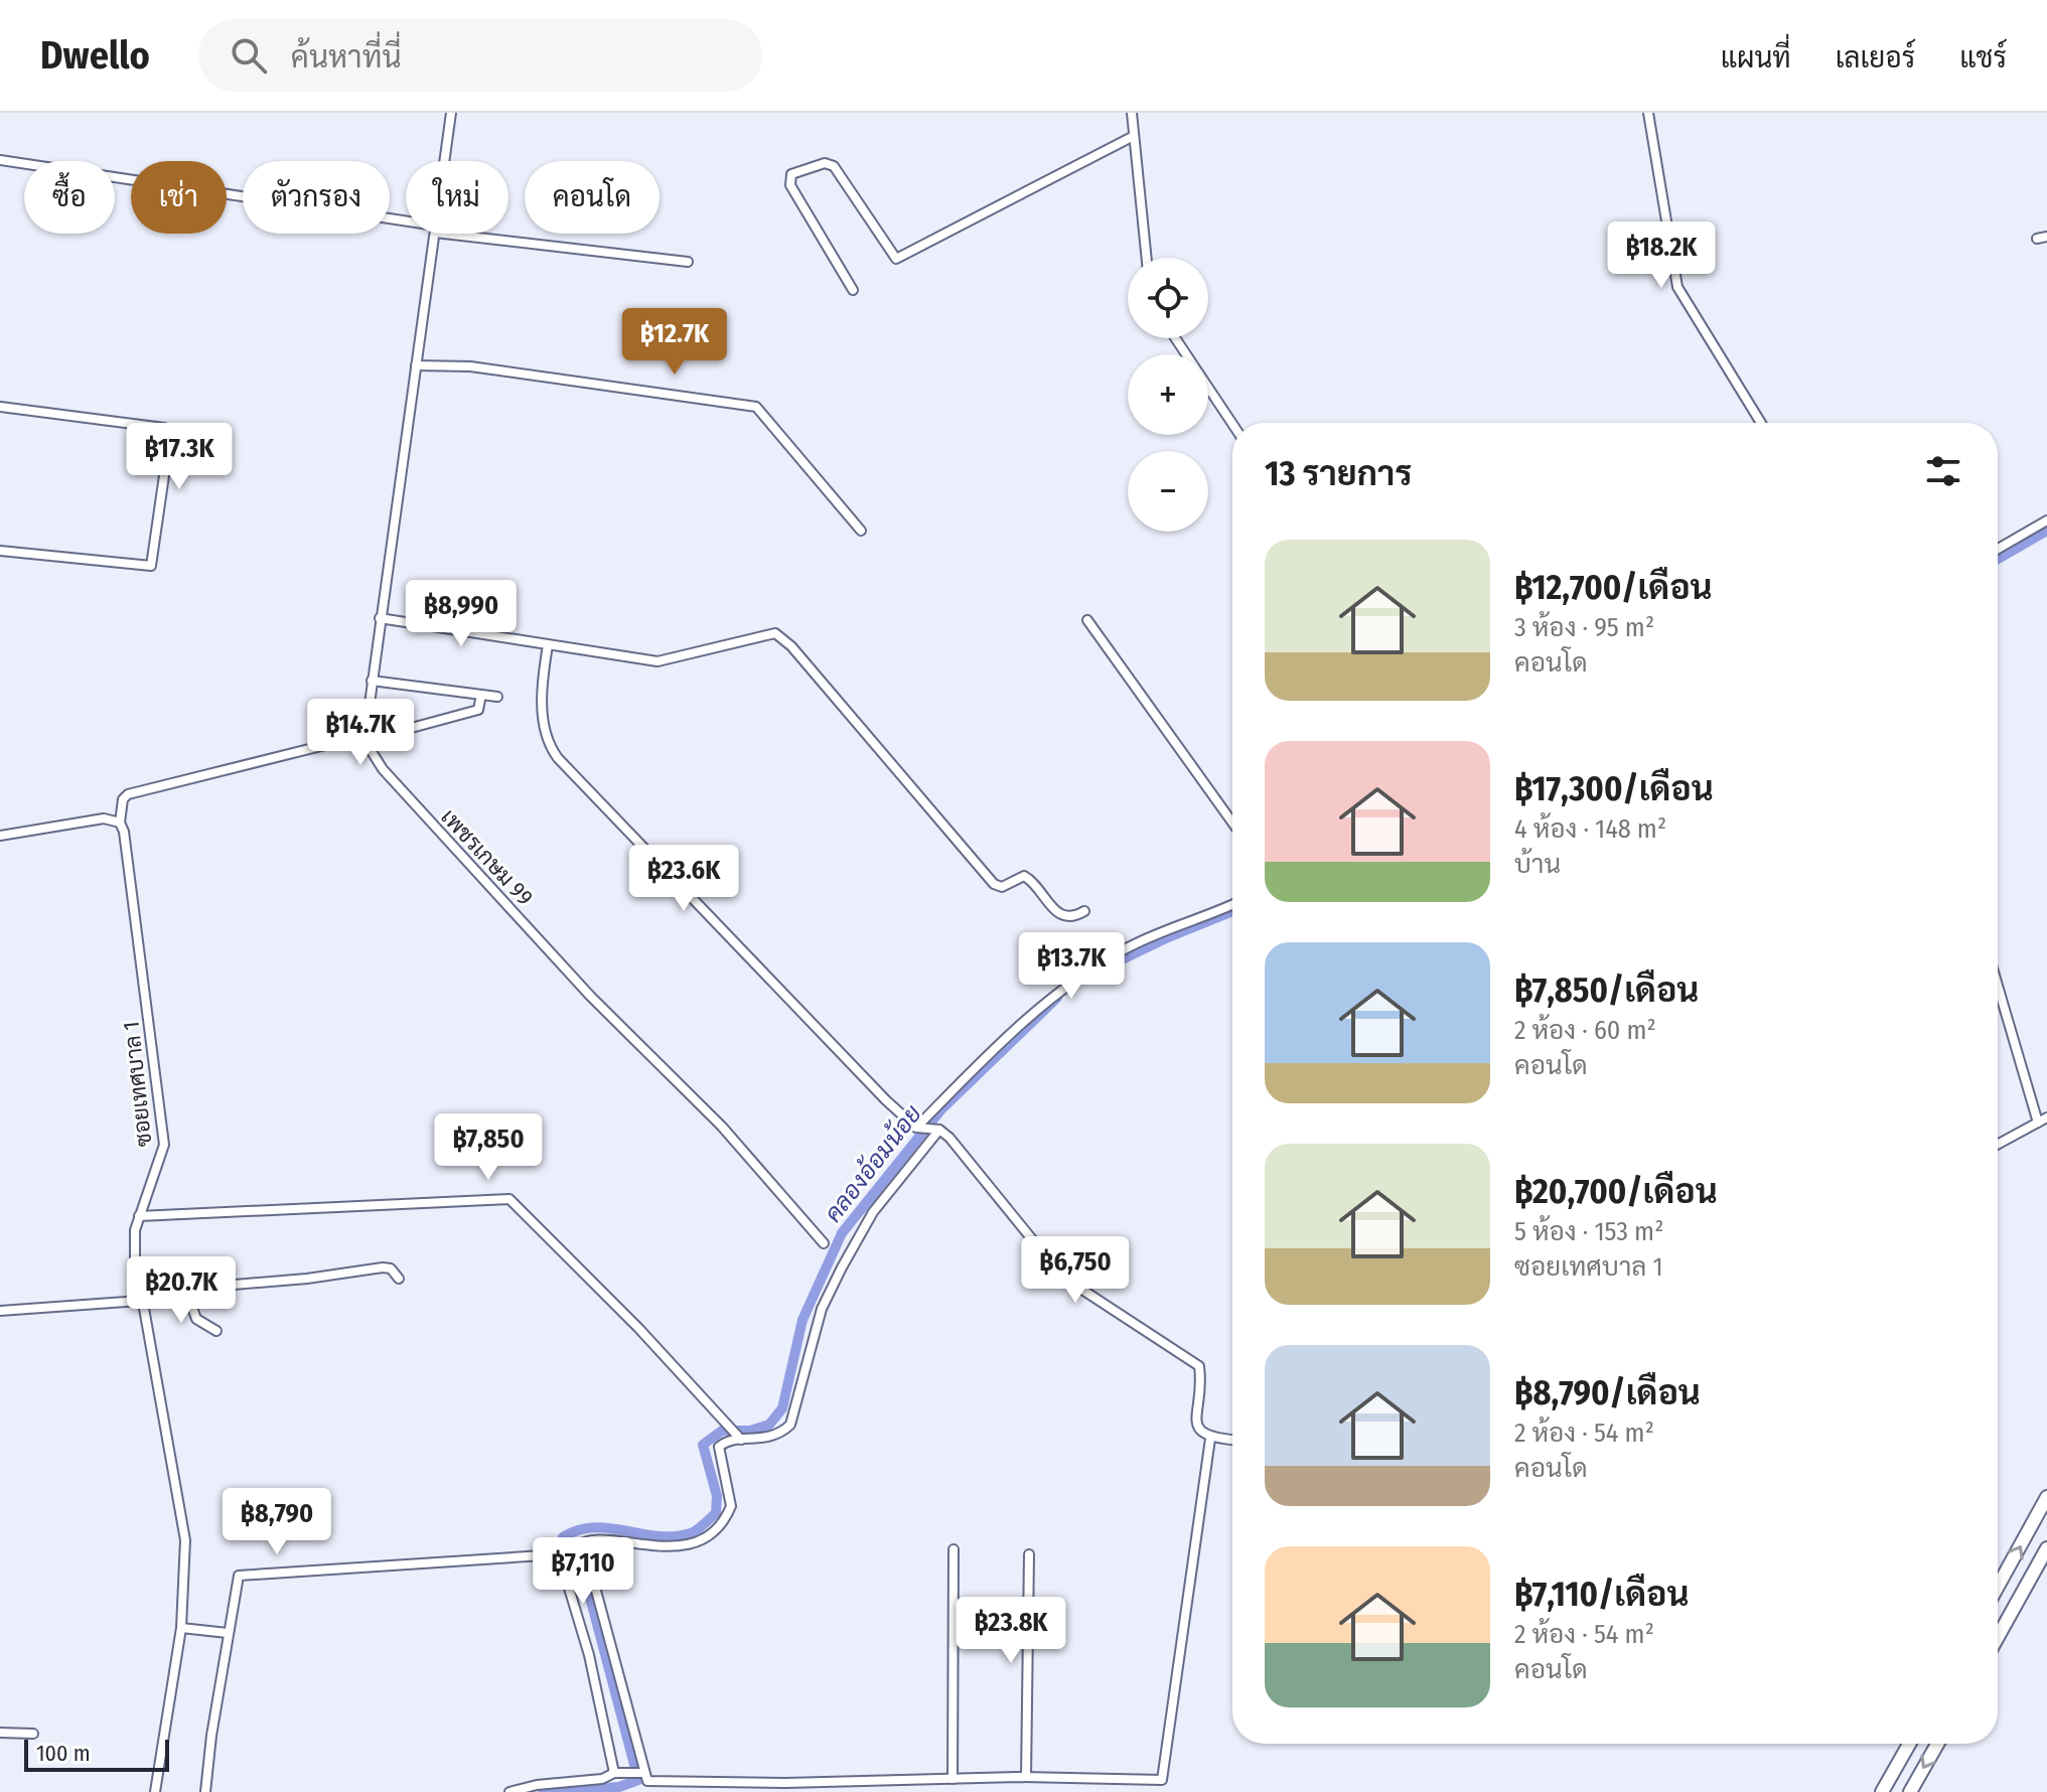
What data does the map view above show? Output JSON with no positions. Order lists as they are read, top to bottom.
{
  "streets": {
    "street": ["เพชรเกษม 99", "ซอยเทศบาล 1"]
  },
  "water": ["คลองอ้อมน้อย"],
  "scale_bar": "100 m",
  "page": {
    "header": "Dwello",
    "search": "ค้นหาที่นี่",
    "nav": ["แผนที่", "เลเยอร์", "แชร์"],
    "chip": [
      "ซื้อ",
      "เช่า",
      "ตัวกรอง",
      "ใหม่",
      "คอนโด"
    ],
    "price": [
      "฿18.2K",
      "฿12.7K",
      "฿17.3K",
      "฿8,990",
      "฿14.7K",
      "฿23.6K",
      "฿13.7K",
      "฿7,850",
      "฿6,750",
      "฿20.7K",
      "฿8,790",
      "฿7,110",
      "฿23.8K"
    ],
    "map_buttons": ["+", "−"],
    "heading": "13 รายการ",
    "list": [
      {
        "name": "฿12,700/เดือน",
        "note": "3 ห้อง · 95 m² · คอนโด"
      },
      {
        "name": "฿17,300/เดือน",
        "note": "4 ห้อง · 148 m² · บ้าน"
      },
      {
        "name": "฿7,850/เดือน",
        "note": "2 ห้อง · 60 m² · คอนโด"
      },
      {
        "name": "฿20,700/เดือน",
        "note": "5 ห้อง · 153 m² · ซอยเทศบาล 1"
      },
      {
        "name": "฿8,790/เดือน",
        "note": "2 ห้อง · 54 m² · คอนโด"
      },
      {
        "name": "฿7,110/เดือน",
        "note": "2 ห้อง · 54 m² · คอนโด"
      }
    ],
    "scale": "100 m"
  }
}
